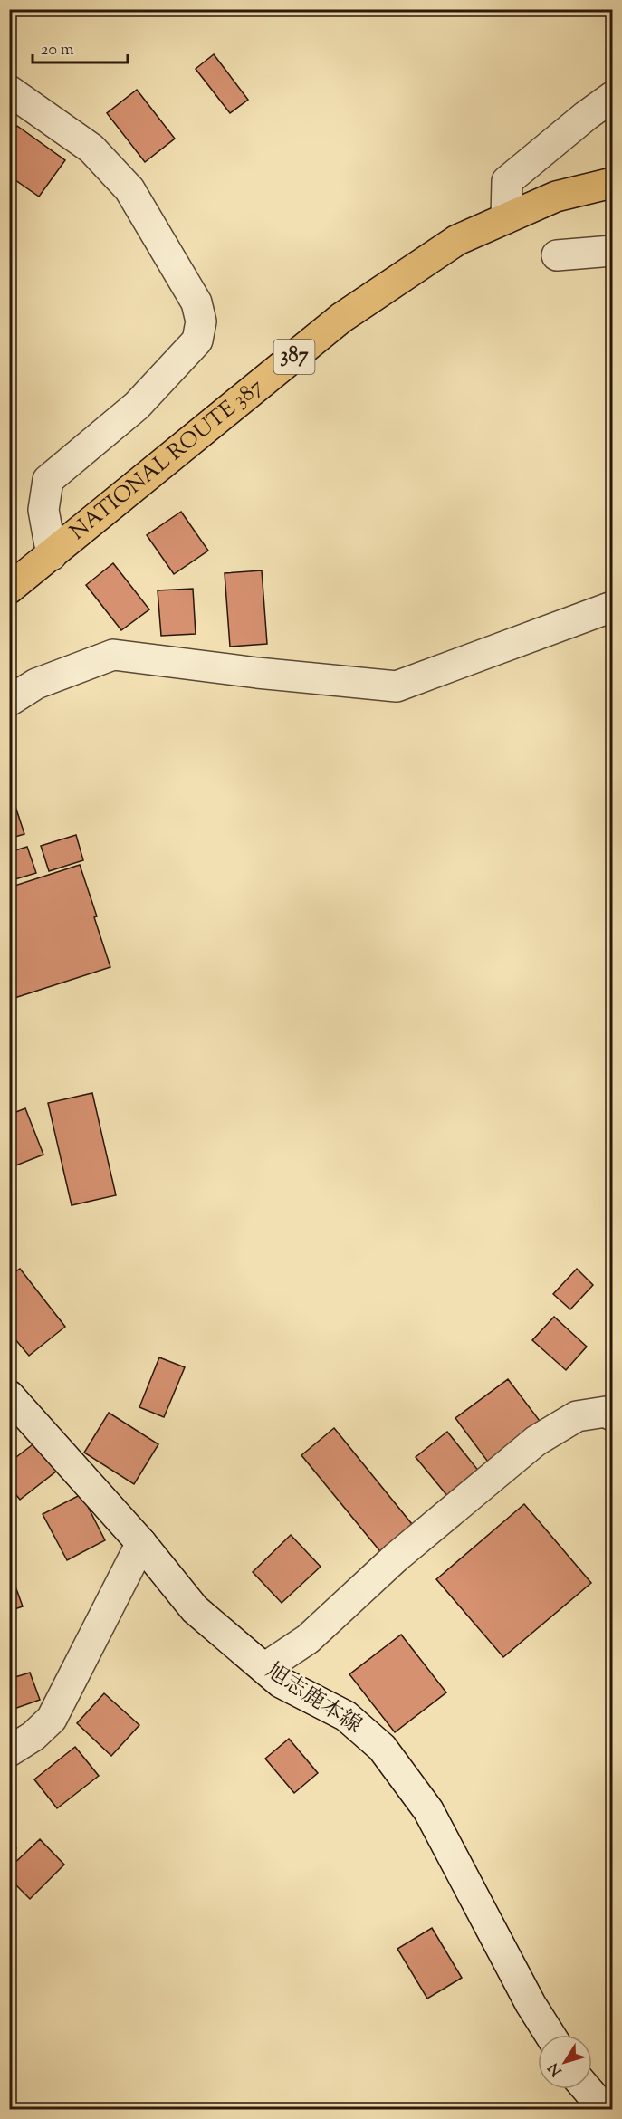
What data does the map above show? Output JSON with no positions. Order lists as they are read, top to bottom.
{
  "streets": {
    "highway": ["387", "NATIONAL ROUTE 387"],
    "street": ["旭志鹿本線"]
  },
  "scale_bar": "20 m",
  "north": "bottom left"
}
